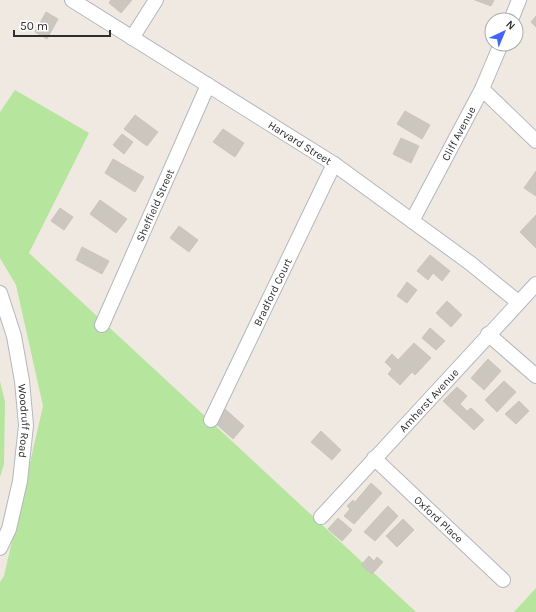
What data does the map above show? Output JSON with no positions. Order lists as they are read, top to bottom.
{
  "streets": {
    "street": [
      "Cliff Avenue",
      "Harvard Street",
      "Sheffield Street",
      "Bradford Court",
      "Amherst Avenue",
      "Woodruff Road",
      "Oxford Place"
    ]
  },
  "crossings": [
    ["Cliff Avenue", "Harvard Street"],
    ["Harvard Street", "Sheffield Street"],
    ["Harvard Street", "Bradford Court"],
    ["Harvard Street", "Amherst Avenue"],
    ["Amherst Avenue", "Oxford Place"]
  ],
  "scale_bar": "50 m",
  "north": "top right"
}
